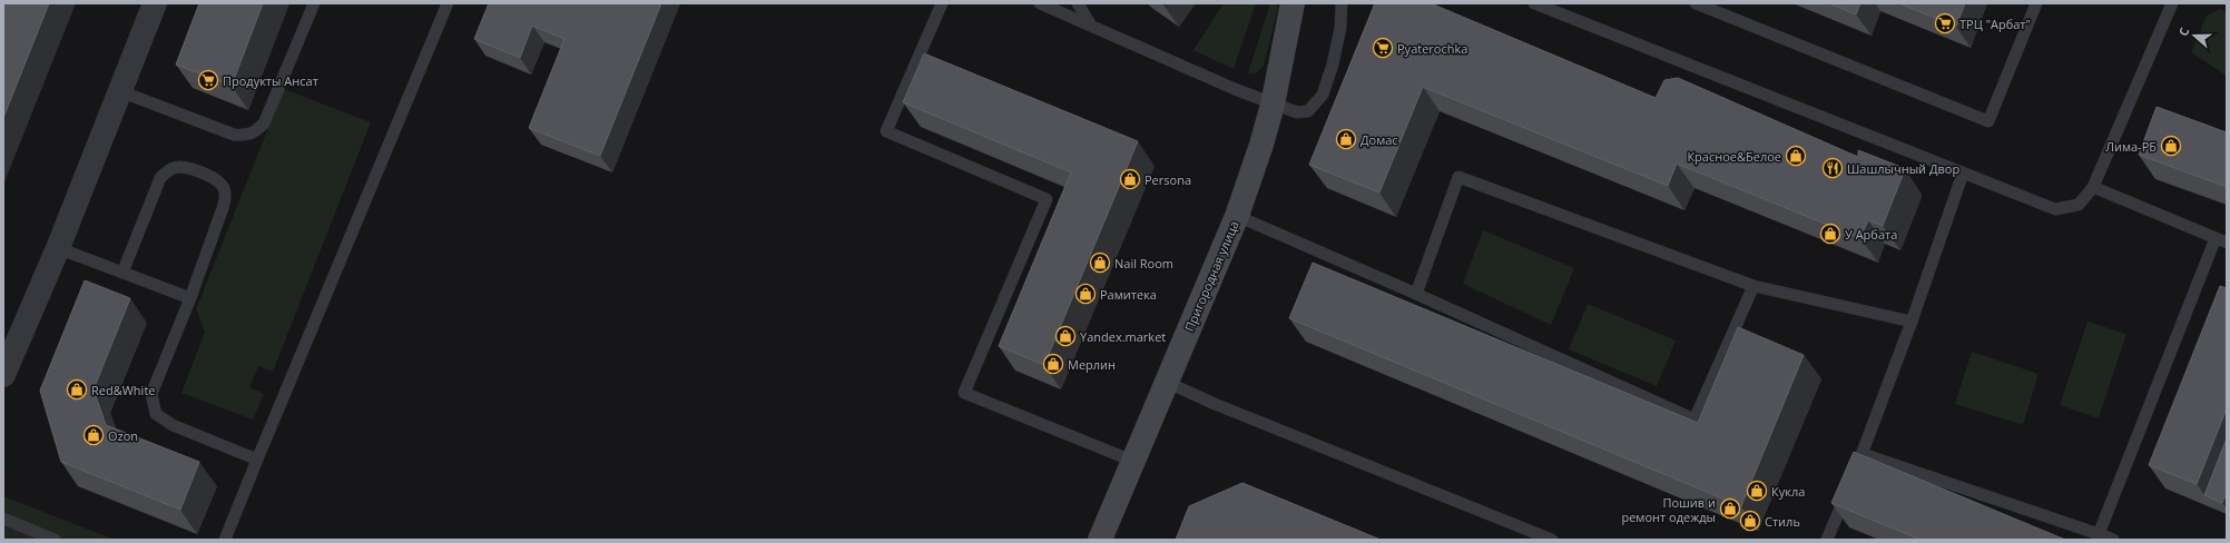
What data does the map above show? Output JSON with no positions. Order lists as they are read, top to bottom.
{
  "streets": {
    "street": ["Пригородная улица"]
  },
  "places": {
    "supermarket": ["ТРЦ \"Арбат\"", "Pyaterochka", "Продукты Ансат"],
    "shop": [
      "Домас",
      "Лима-РБ",
      "Красное&Белое",
      "Persona",
      "У Арбата",
      "Nail Room",
      "Рамитека",
      "Yandex.market",
      "Мерлин",
      "Red&White",
      "Ozon",
      "Кукла",
      "Пошив и ремонт одежды",
      "Стиль"
    ],
    "restaurant": ["Шашлычный Двор"]
  },
  "north": "left"
}
